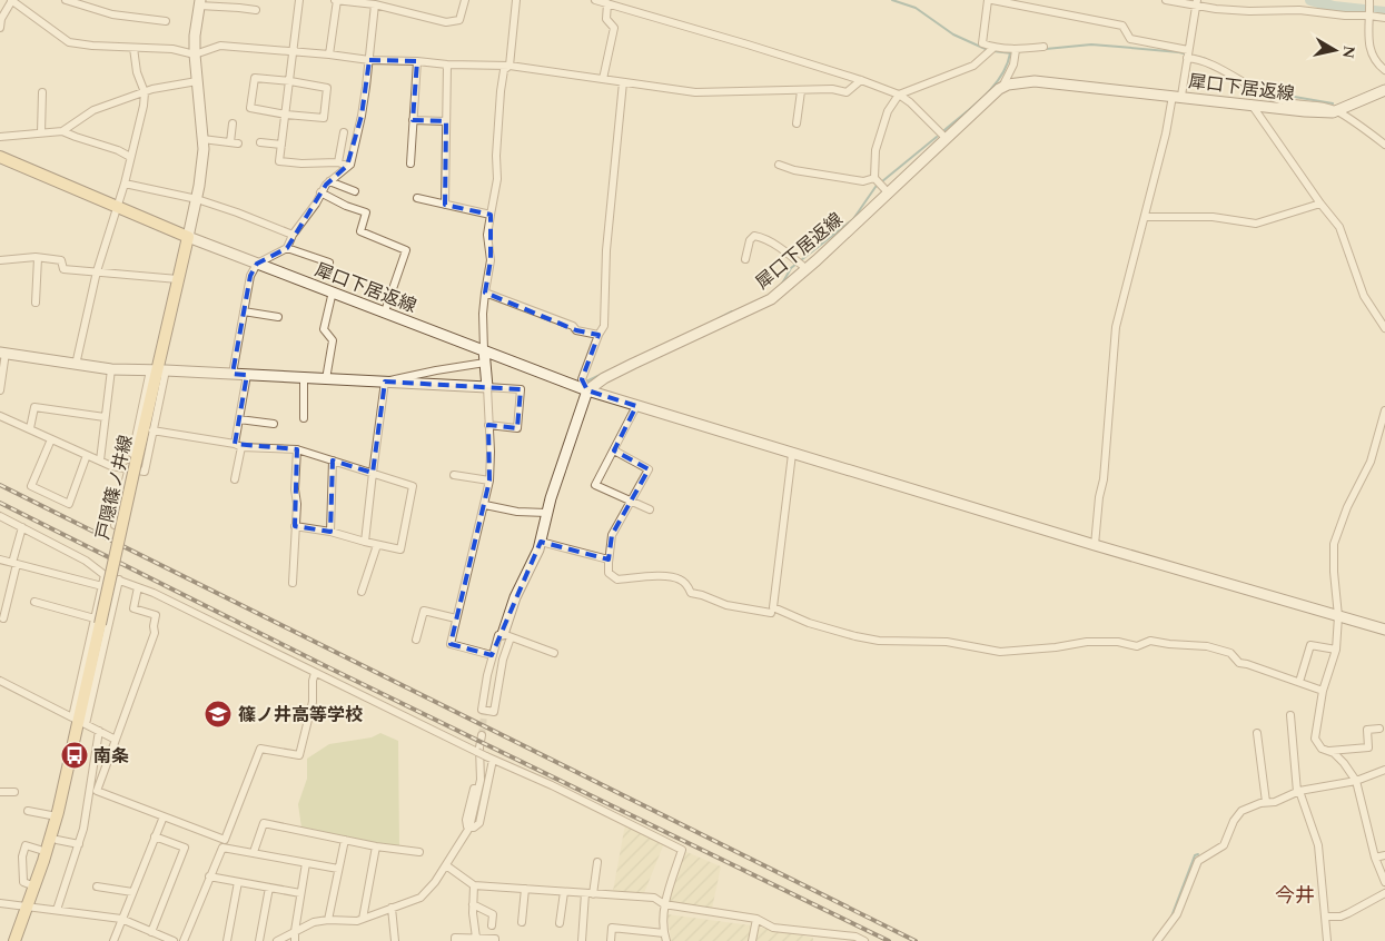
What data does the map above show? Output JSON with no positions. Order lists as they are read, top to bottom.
{
  "streets": {
    "main road": ["戸隠篠ノ井線"],
    "street": ["犀口下居返線"]
  },
  "crossings": [
    ["犀口下居返線", "戸隠篠ノ井線"]
  ],
  "districts": ["今井"],
  "places": {
    "school or university": ["篠ノ井高等学校"],
    "bus stop": ["南条"]
  },
  "north": "right"
}
